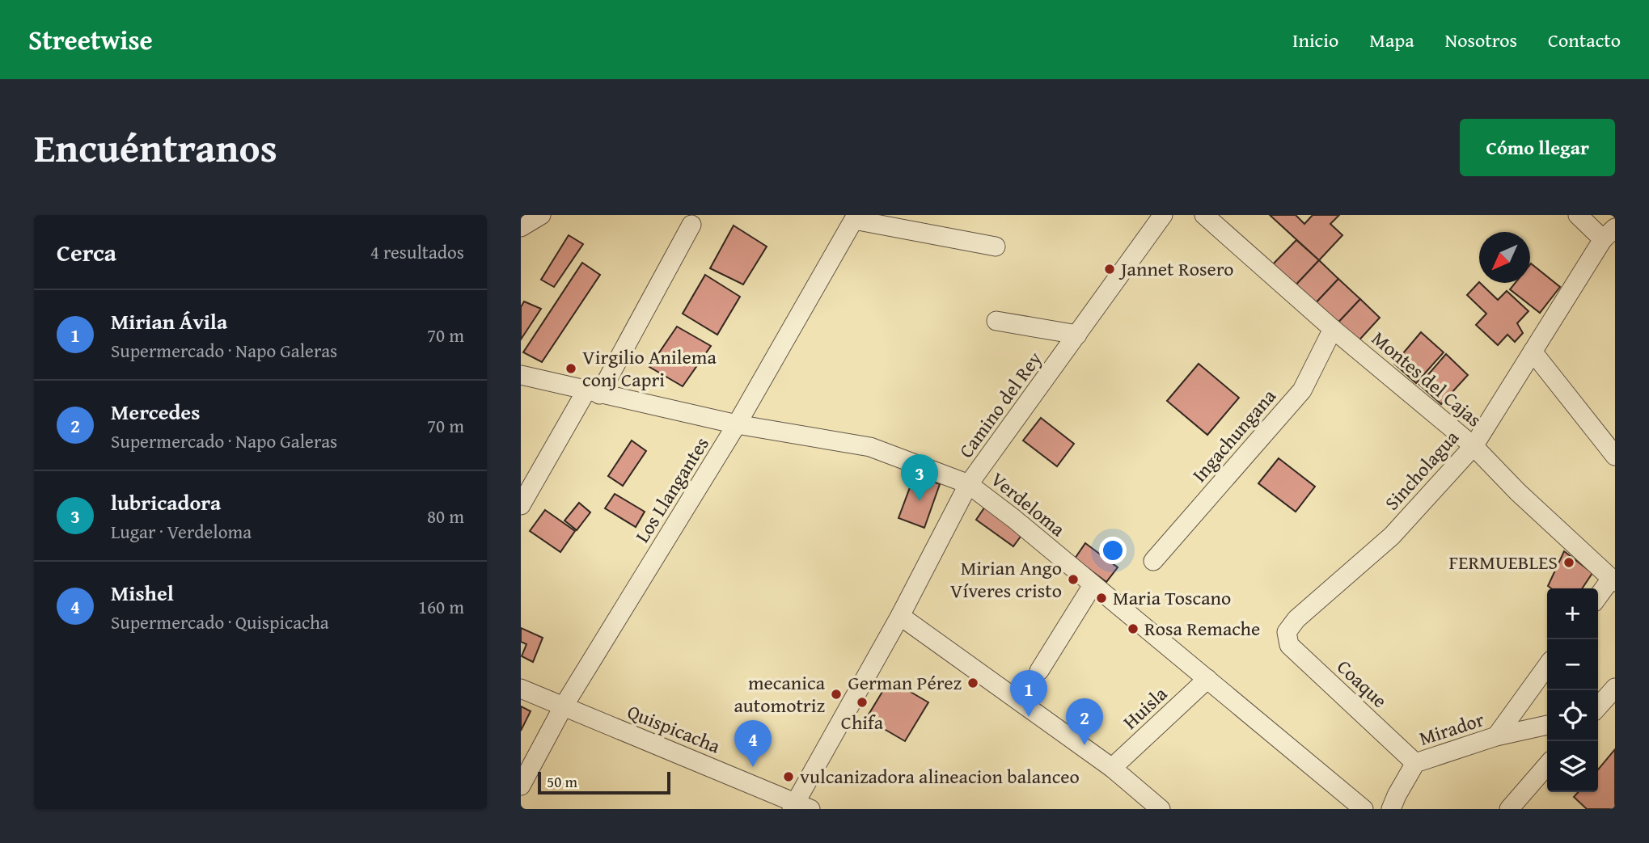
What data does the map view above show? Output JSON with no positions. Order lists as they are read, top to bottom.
{
  "streets": {
    "street": [
      "Montes del Cajas",
      "Camino del Rey",
      "Ingachungana",
      "Sincholagua",
      "Los Llangantes",
      "Verdeloma",
      "Coaque",
      "Huisla",
      "Quispicacha",
      "Mirador"
    ]
  },
  "crossings": [
    ["Montes del Cajas", "Ingachungana"],
    ["Montes del Cajas", "Sincholagua"],
    ["Camino del Rey", "Verdeloma"],
    ["Camino del Rey", "Quispicacha"],
    ["Sincholagua", "Coaque"],
    ["Los Llangantes", "Verdeloma"],
    ["Los Llangantes", "Quispicacha"],
    ["Verdeloma", "Huisla"],
    ["Coaque", "Mirador"]
  ],
  "places": [
    "Jannet Rosero",
    "Virgilio Anilema conj Capri",
    "FERMUEBLES",
    "Mirian Ango Víveres cristo",
    "Maria Toscano",
    "Rosa Remache",
    "German Pérez",
    "mecanica automotriz",
    "Chifa",
    "vulcanizadora alineacion balanceo"
  ],
  "scale_bar": "50 m",
  "north": "bottom left",
  "page": {
    "header": "Streetwise",
    "nav": [
      "Inicio",
      "Mapa",
      "Nosotros",
      "Contacto"
    ],
    "title": "Encuéntranos",
    "buttons": "Cómo llegar",
    "heading": ["Cerca", "4 resultados"],
    "list": [
      {
        "mark": "1",
        "name": "Mirian Ávila",
        "note": "Supermercado · Napo Galeras",
        "value": "70 m"
      },
      {
        "mark": "2",
        "name": "Mercedes",
        "note": "Supermercado · Napo Galeras",
        "value": "70 m"
      },
      {
        "mark": "3",
        "name": "lubricadora",
        "note": "Lugar · Verdeloma",
        "value": "80 m"
      },
      {
        "mark": "4",
        "name": "Mishel",
        "note": "Supermercado · Quispicacha",
        "value": "160 m"
      }
    ],
    "pins": [
      "3",
      "1",
      "2",
      "4"
    ],
    "map_buttons": ["+", "−"],
    "scale": "50 m"
  }
}
